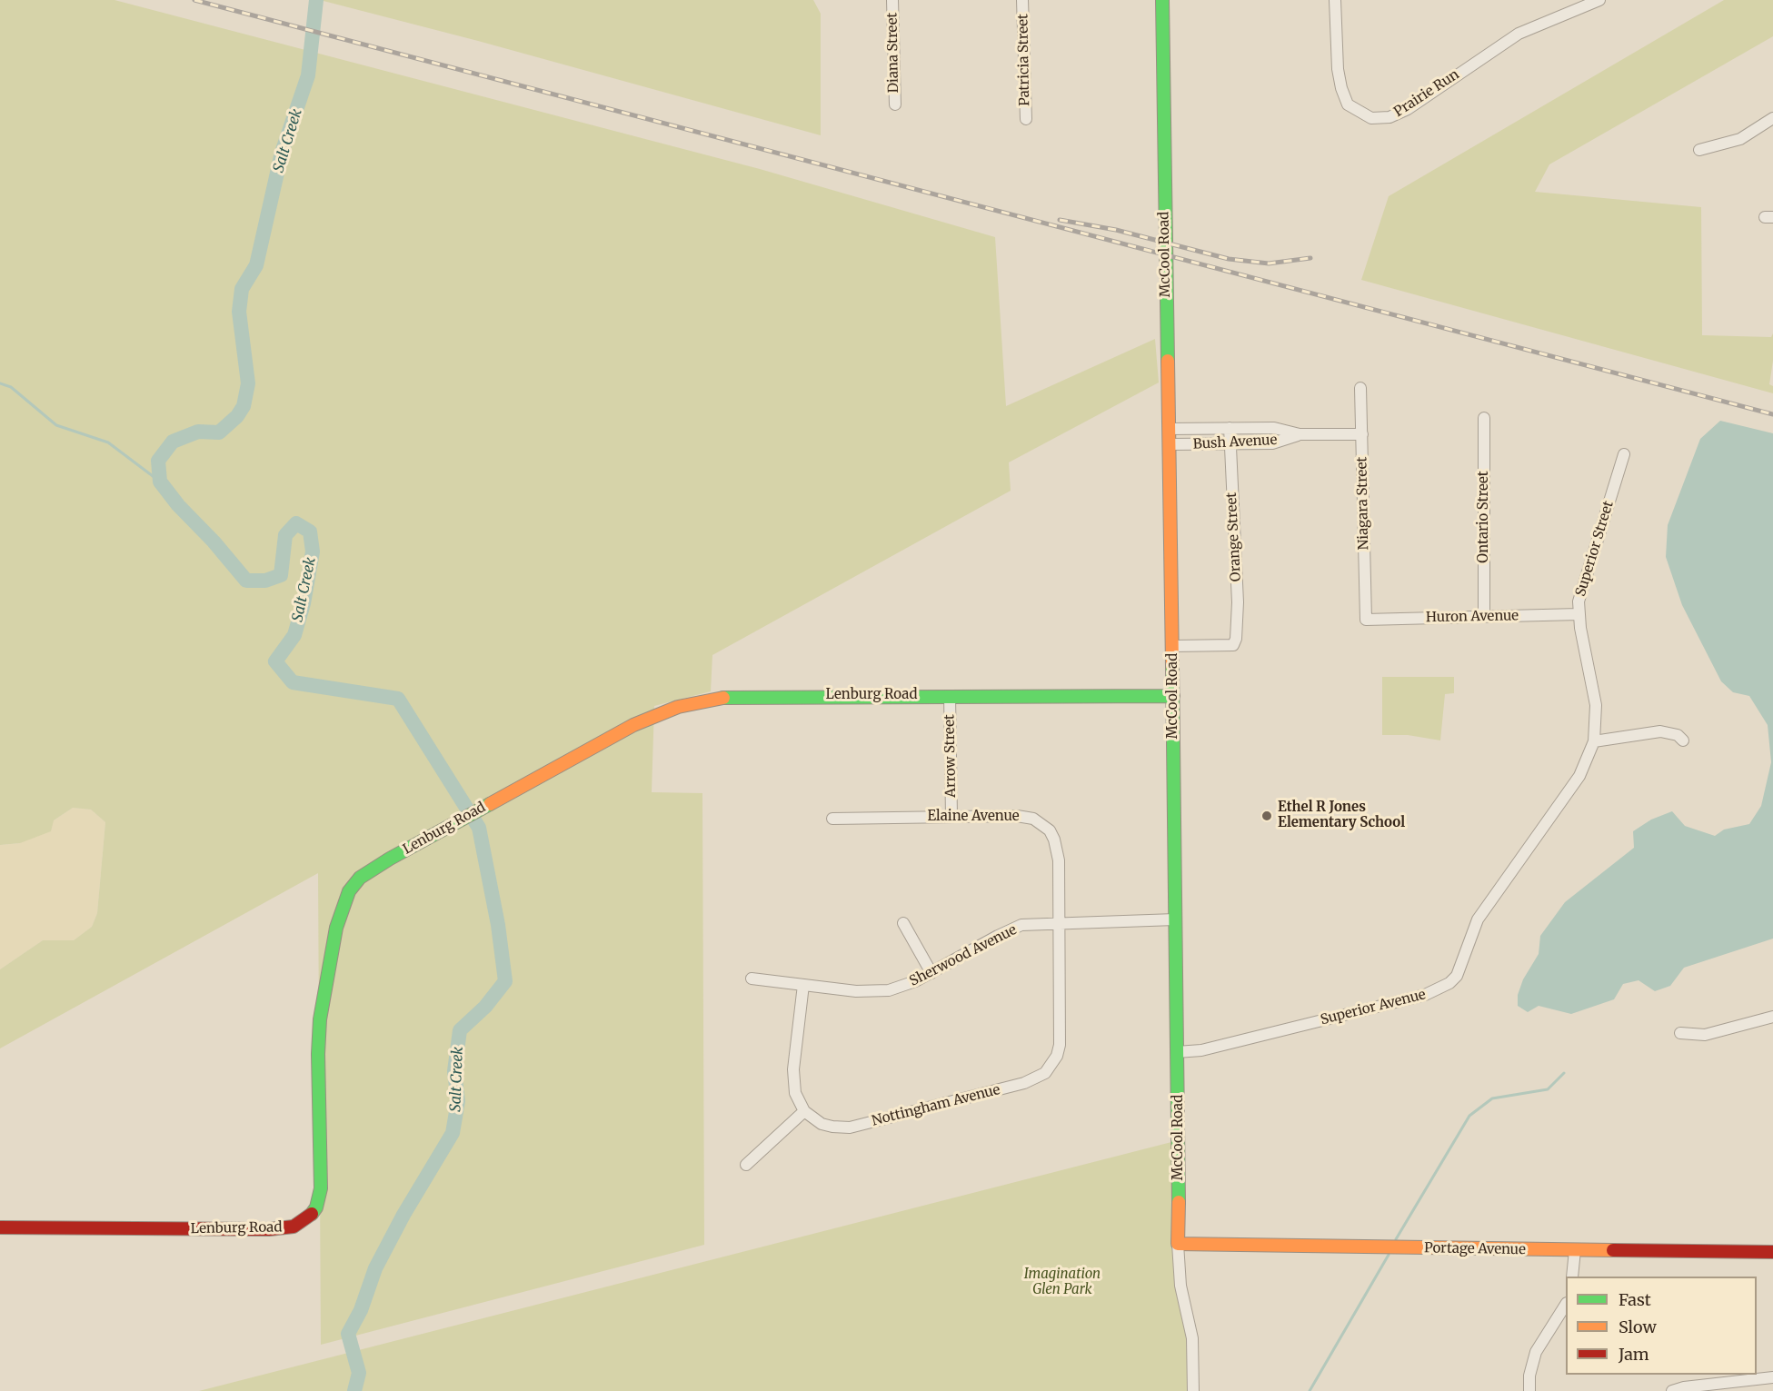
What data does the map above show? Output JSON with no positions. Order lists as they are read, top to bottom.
{
  "streets": {
    "street": [
      "Diana Street",
      "Patricia Street",
      "Prairie Run",
      "McCool Road",
      "Bush Avenue",
      "Niagara Street",
      "Ontario Street",
      "Orange Street",
      "Superior Street",
      "Huron Avenue",
      "Lenburg Road",
      "Arrow Street",
      "Elaine Avenue",
      "Sherwood Avenue",
      "Superior Avenue",
      "Nottingham Avenue",
      "Portage Avenue"
    ]
  },
  "crossings": [
    ["McCool Road", "Bush Avenue"],
    ["McCool Road", "Orange Street"],
    ["McCool Road", "Lenburg Road"],
    ["McCool Road", "Sherwood Avenue"],
    ["McCool Road", "Superior Avenue"],
    ["McCool Road", "Portage Avenue"],
    ["Bush Avenue", "Niagara Street"],
    ["Bush Avenue", "Orange Street"],
    ["Niagara Street", "Huron Avenue"],
    ["Ontario Street", "Huron Avenue"],
    ["Superior Street", "Huron Avenue"],
    ["Superior Street", "Superior Avenue"],
    ["Lenburg Road", "Arrow Street"],
    ["Arrow Street", "Elaine Avenue"],
    ["Elaine Avenue", "Sherwood Avenue"],
    ["Elaine Avenue", "Nottingham Avenue"],
    ["Sherwood Avenue", "Nottingham Avenue"]
  ],
  "water": ["Salt Creek"],
  "parks": ["Imagination Glen Park"],
  "places": ["Ethel R Jones Elementary School"],
  "legend": ["Fast", "Slow", "Jam"]
}
